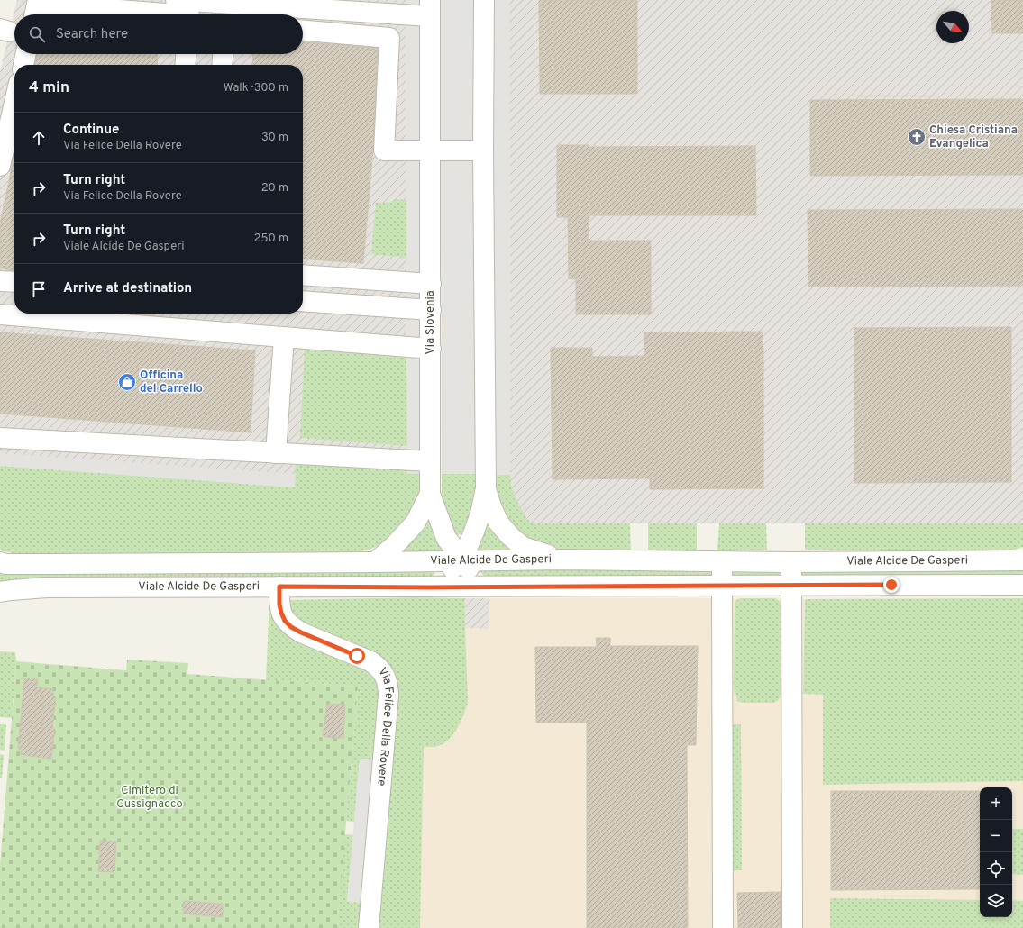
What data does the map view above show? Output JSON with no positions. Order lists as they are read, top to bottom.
{
  "streets": {
    "street": ["Via Slovenia", "Viale Alcide De Gasperi", "Via Felice Della Rovere"]
  },
  "crossings": [
    ["Via Slovenia", "Viale Alcide De Gasperi"],
    ["Viale Alcide De Gasperi", "Via Felice Della Rovere"]
  ],
  "parks": ["Cimitero di Cussignacco"],
  "places": {
    "church": ["Chiesa Cristiana Evangelica"],
    "shop": ["Officina del Carrello"]
  },
  "north": "bottom right",
  "page": {
    "search": "Search here",
    "heading": ["4 min", "Walk · 300 m"],
    "list": [
      ["Continue", "Via Felice Della Rovere", "30 m"],
      ["Turn right", "Via Felice Della Rovere", "20 m"],
      ["Turn right", "Viale Alcide De Gasperi", "250 m"],
      "Arrive at destination"
    ],
    "map_buttons": ["+", "−"]
  }
}
